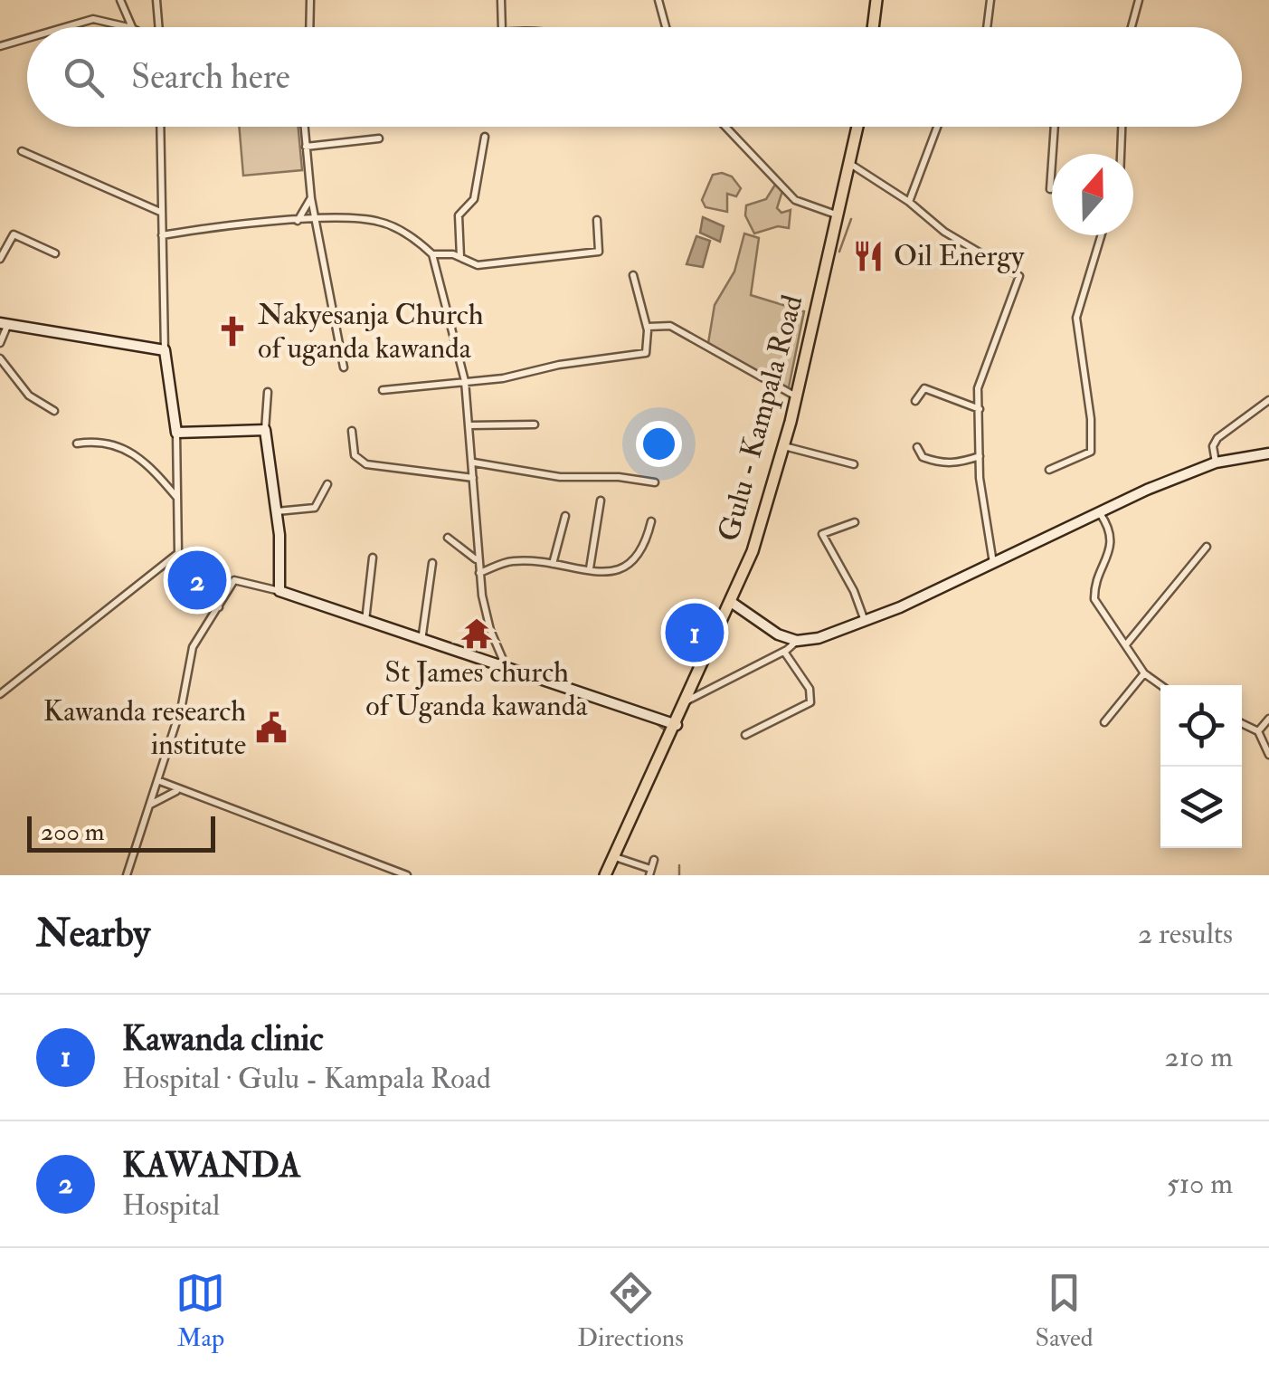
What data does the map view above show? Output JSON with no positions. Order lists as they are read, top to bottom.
{
  "streets": {
    "main road": ["Gulu - Kampala Road"]
  },
  "places": {
    "restaurant": ["Oil Energy"],
    "church": ["Nakyesanja Church of uganda kawanda"],
    "temple": ["St James church of Uganda kawanda"],
    "public building": ["Kawanda research institute"]
  },
  "scale_bar": "200 m",
  "north": "top",
  "page": {
    "search": "Search here",
    "pins": ["2", "1"],
    "scale": "200 m",
    "heading": ["Nearby", "2 results"],
    "list": [
      {
        "mark": "1",
        "name": "Kawanda clinic",
        "note": "Hospital · Gulu - Kampala Road",
        "value": "210 m"
      },
      {
        "mark": "2",
        "name": "KAWANDA",
        "note": "Hospital",
        "value": "510 m"
      }
    ],
    "nav": ["Map", "Directions", "Saved"]
  }
}
